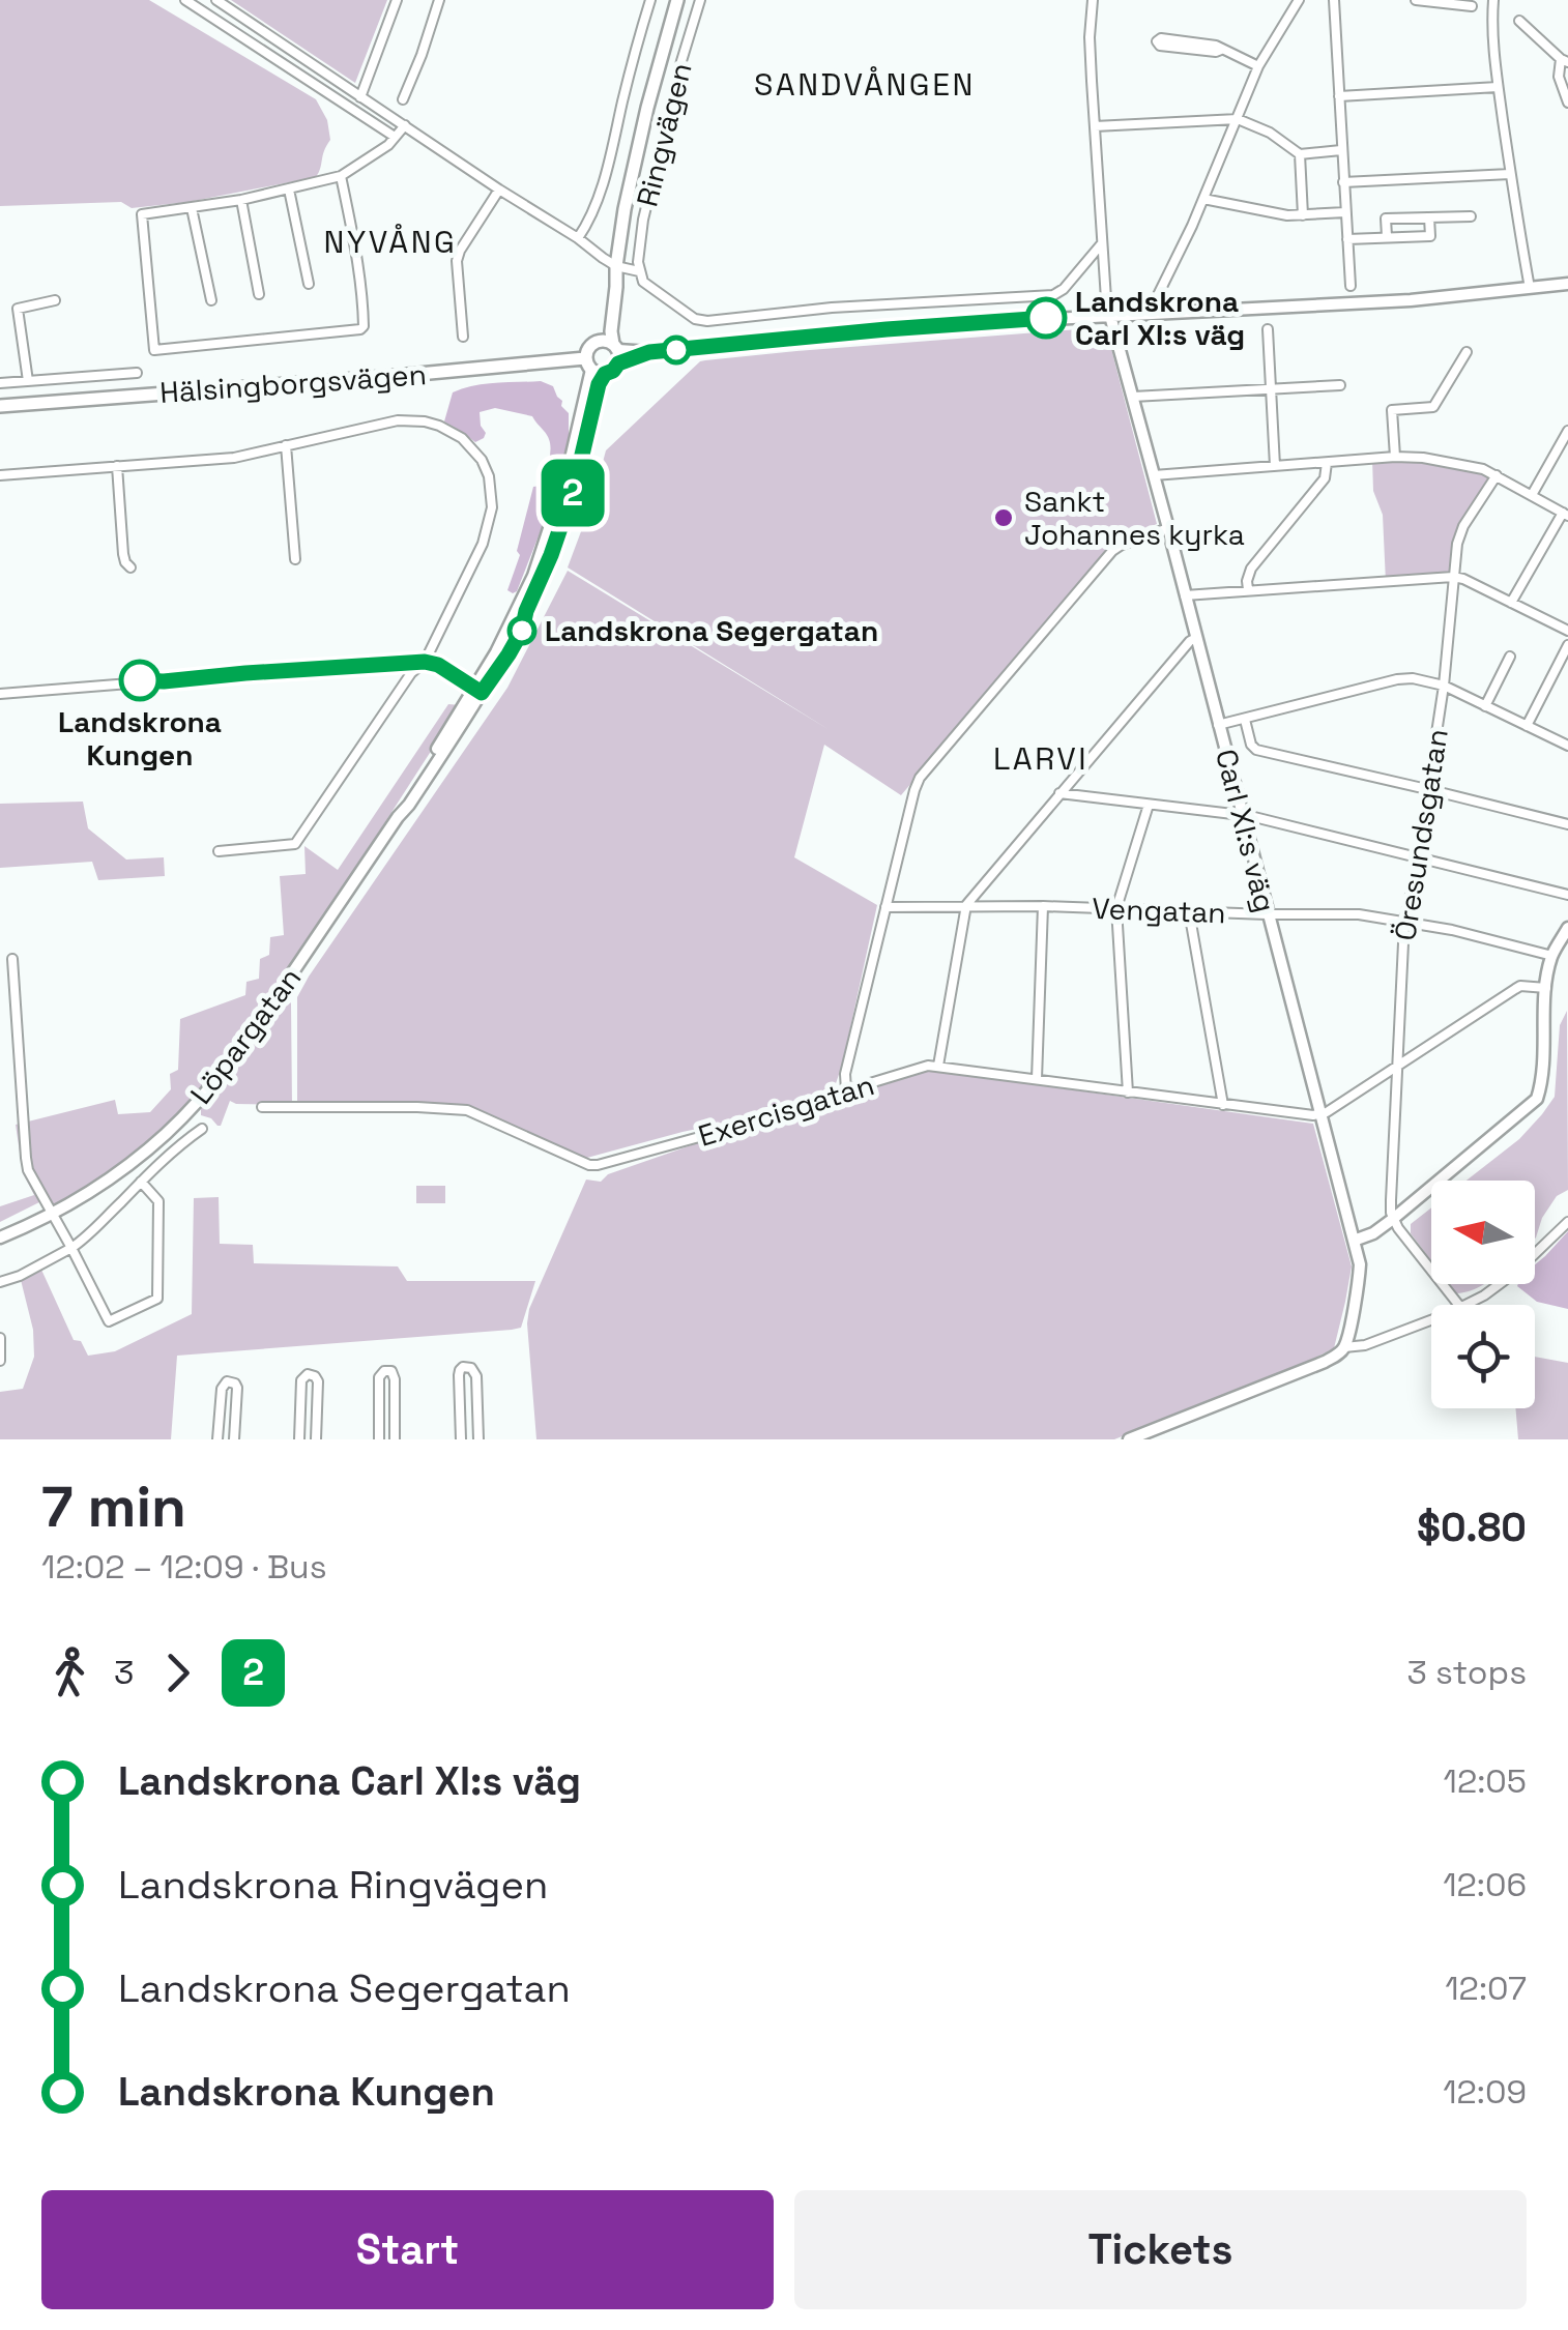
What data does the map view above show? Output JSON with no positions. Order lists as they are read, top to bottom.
{
  "streets": {
    "main road": ["Ringvägen", "Hälsingborgsvägen"],
    "street": [
      "Carl XI:s väg",
      "Öresundsgatan",
      "Vengatan",
      "Löpargatan",
      "Exercisgatan"
    ]
  },
  "crossings": [
    ["Ringvägen", "Hälsingborgsvägen"],
    ["Ringvägen", "Löpargatan"],
    ["Hälsingborgsvägen", "Löpargatan"],
    ["Carl XI:s väg", "Vengatan"],
    ["Carl XI:s väg", "Exercisgatan"],
    ["Öresundsgatan", "Vengatan"]
  ],
  "districts": ["SANDVÅNGEN", "NYVÅNG", "LARVI"],
  "places": [
    "Landskrona Carl XI:s väg",
    "Sankt Johannes kyrka",
    "Landskrona Segergatan",
    "Landskrona Kungen"
  ],
  "lines": ["bus line 2"],
  "north": "left",
  "page": {
    "on_map": "2",
    "heading": ["7 min", "12:02 – 12:09 · Bus", "$0.80"],
    "legs": ["3", "2", "3 stops"],
    "list": [
      {
        "name": "Landskrona Carl XI:s väg",
        "value": "12:05"
      },
      {
        "name": "Landskrona Ringvägen",
        "value": "12:06"
      },
      {
        "name": "Landskrona Segergatan",
        "value": "12:07"
      },
      {
        "name": "Landskrona Kungen",
        "value": "12:09"
      }
    ],
    "buttons": ["Start", "Tickets"]
  }
}
